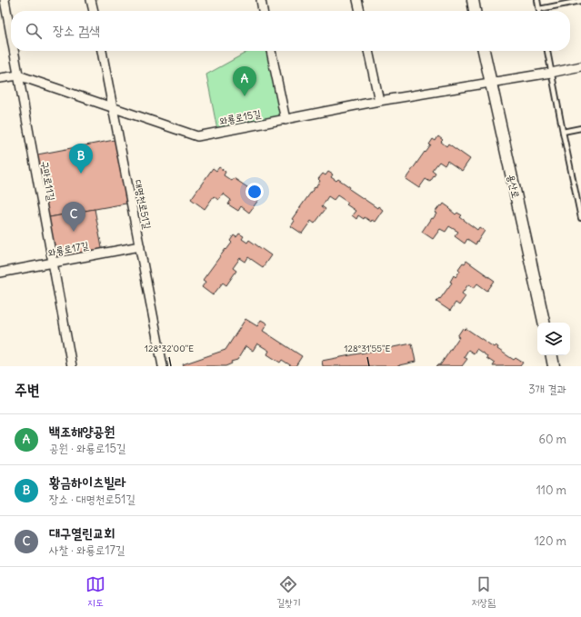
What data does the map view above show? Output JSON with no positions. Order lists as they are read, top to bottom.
{
  "streets": {
    "main road": ["용산로"],
    "street": [
      "와룡로15길",
      "구마로11길",
      "대명천로51길",
      "와룡로17길"
    ]
  },
  "crossings": [
    ["와룡로15길", "구마로11길"],
    ["와룡로15길", "용산로"],
    ["와룡로15길", "대명천로51길"],
    ["구마로11길", "와룡로17길"],
    ["대명천로51길", "와룡로17길"]
  ],
  "page": {
    "search": "장소 검색",
    "pins": ["A", "B", "C"],
    "heading": ["주변", "3개 결과"],
    "list": [
      {
        "mark": "A",
        "name": "백조해양공원",
        "note": "공원 · 와룡로15길",
        "value": "60 m"
      },
      {
        "mark": "B",
        "name": "황금하이츠빌라",
        "note": "장소 · 대명천로51길",
        "value": "110 m"
      },
      {
        "mark": "C",
        "name": "대구열린교회",
        "note": "사찰 · 와룡로17길",
        "value": "120 m"
      }
    ],
    "nav": ["지도", "길찾기", "저장됨"]
  },
  "coordinates": ["128°32'00\"E", "128°31'55\"E"]
}
